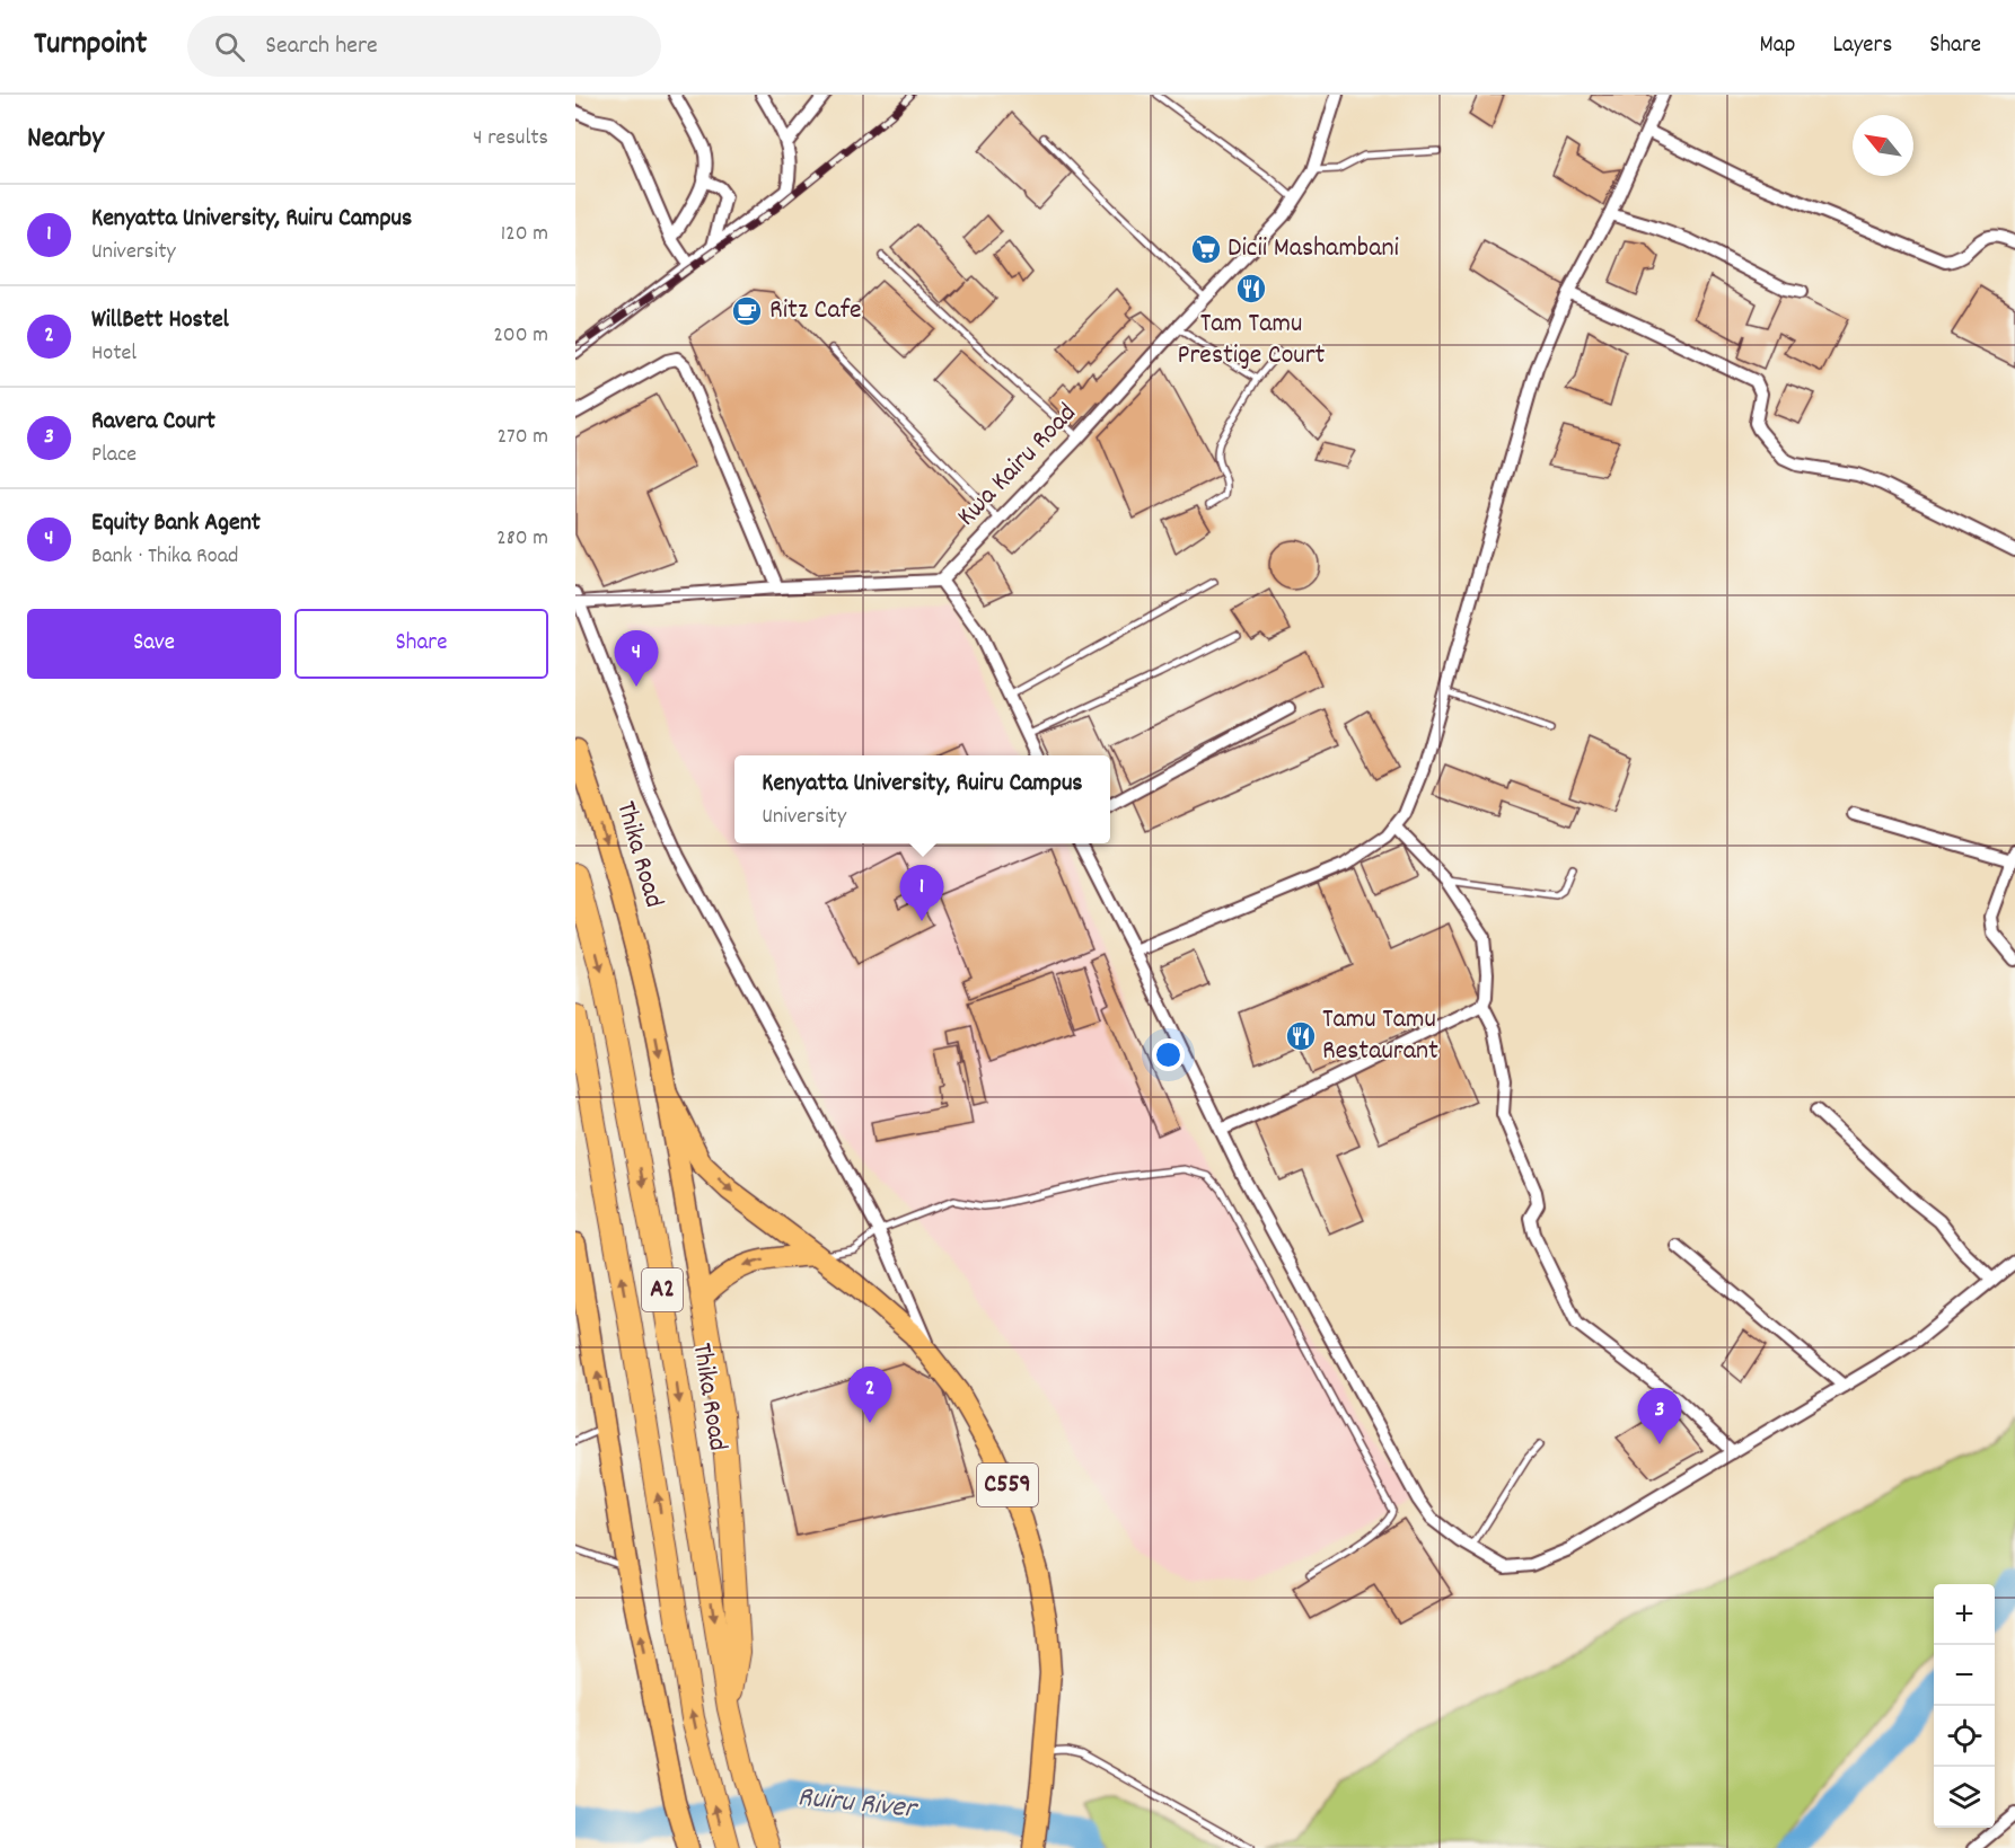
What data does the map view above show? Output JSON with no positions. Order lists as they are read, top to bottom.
{
  "streets": {
    "highway": ["Thika Road", "A2"],
    "main road": ["C559"],
    "street": ["Kwa Kairu Road"]
  },
  "water": ["Ruiru River"],
  "places": {
    "supermarket": ["Dicii Mashambani"],
    "restaurant": ["Tam Tamu Prestige Court", "Tamu Tamu Restaurant"],
    "cafe": ["Ritz Cafe"]
  },
  "north": "top left",
  "page": {
    "header": "Turnpoint",
    "search": "Search here",
    "nav": ["Map", "Layers", "Share"],
    "heading": ["Nearby", "4 results"],
    "list": [
      {
        "mark": "1",
        "name": "Kenyatta University, Ruiru Campus",
        "note": "University",
        "value": "120 m"
      },
      {
        "mark": "2",
        "name": "WillBett Hostel",
        "note": "Hotel",
        "value": "200 m"
      },
      {
        "mark": "3",
        "name": "Ravera Court",
        "note": "Place",
        "value": "270 m"
      },
      {
        "mark": "4",
        "name": "Equity Bank Agent",
        "note": "Bank · Thika Road",
        "value": "280 m"
      }
    ],
    "buttons": ["Save", "Share"],
    "pins": [
      "4",
      "1",
      "2",
      "3"
    ],
    "popup": ["Kenyatta University, Ruiru Campus", "University"],
    "map_buttons": ["+", "−"]
  }
}
